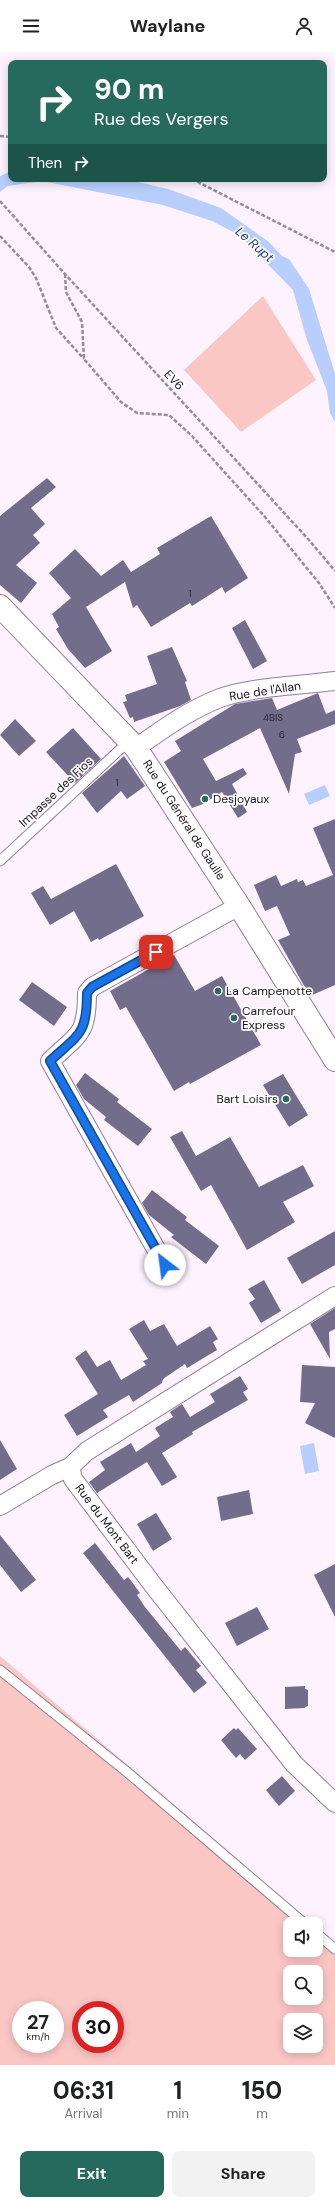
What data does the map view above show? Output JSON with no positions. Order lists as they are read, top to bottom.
{
  "streets": {
    "main road": ["Rue du Général de Gaulle"],
    "street": ["Rue de l'Allan", "Rue du Mont Bart"],
    "lane": ["Impasse des Fios"],
    "path": ["EV6"]
  },
  "crossings": [
    ["Rue de l'Allan", "Impasse des Fios"],
    ["Rue de l'Allan", "Rue du Général de Gaulle"],
    ["Impasse des Fios", "Rue du Général de Gaulle"]
  ],
  "water": ["Le Rupt"],
  "places": [
    "Desjoyaux",
    "La Campenotte",
    "Carrefour Express",
    "Bart Loisirs"
  ],
  "house_numbers": [
    "1",
    "4BIS",
    "6",
    "1"
  ],
  "page": {
    "header": "Waylane",
    "turn": ["90 m", "Rue des Vergers"],
    "then": "Then",
    "speed": "27 km/h",
    "limit": "30",
    "eta": [
      "06:31",
      "Arrival",
      "1",
      "min",
      "150",
      "m"
    ],
    "buttons": ["Exit", "Share"]
  }
}
